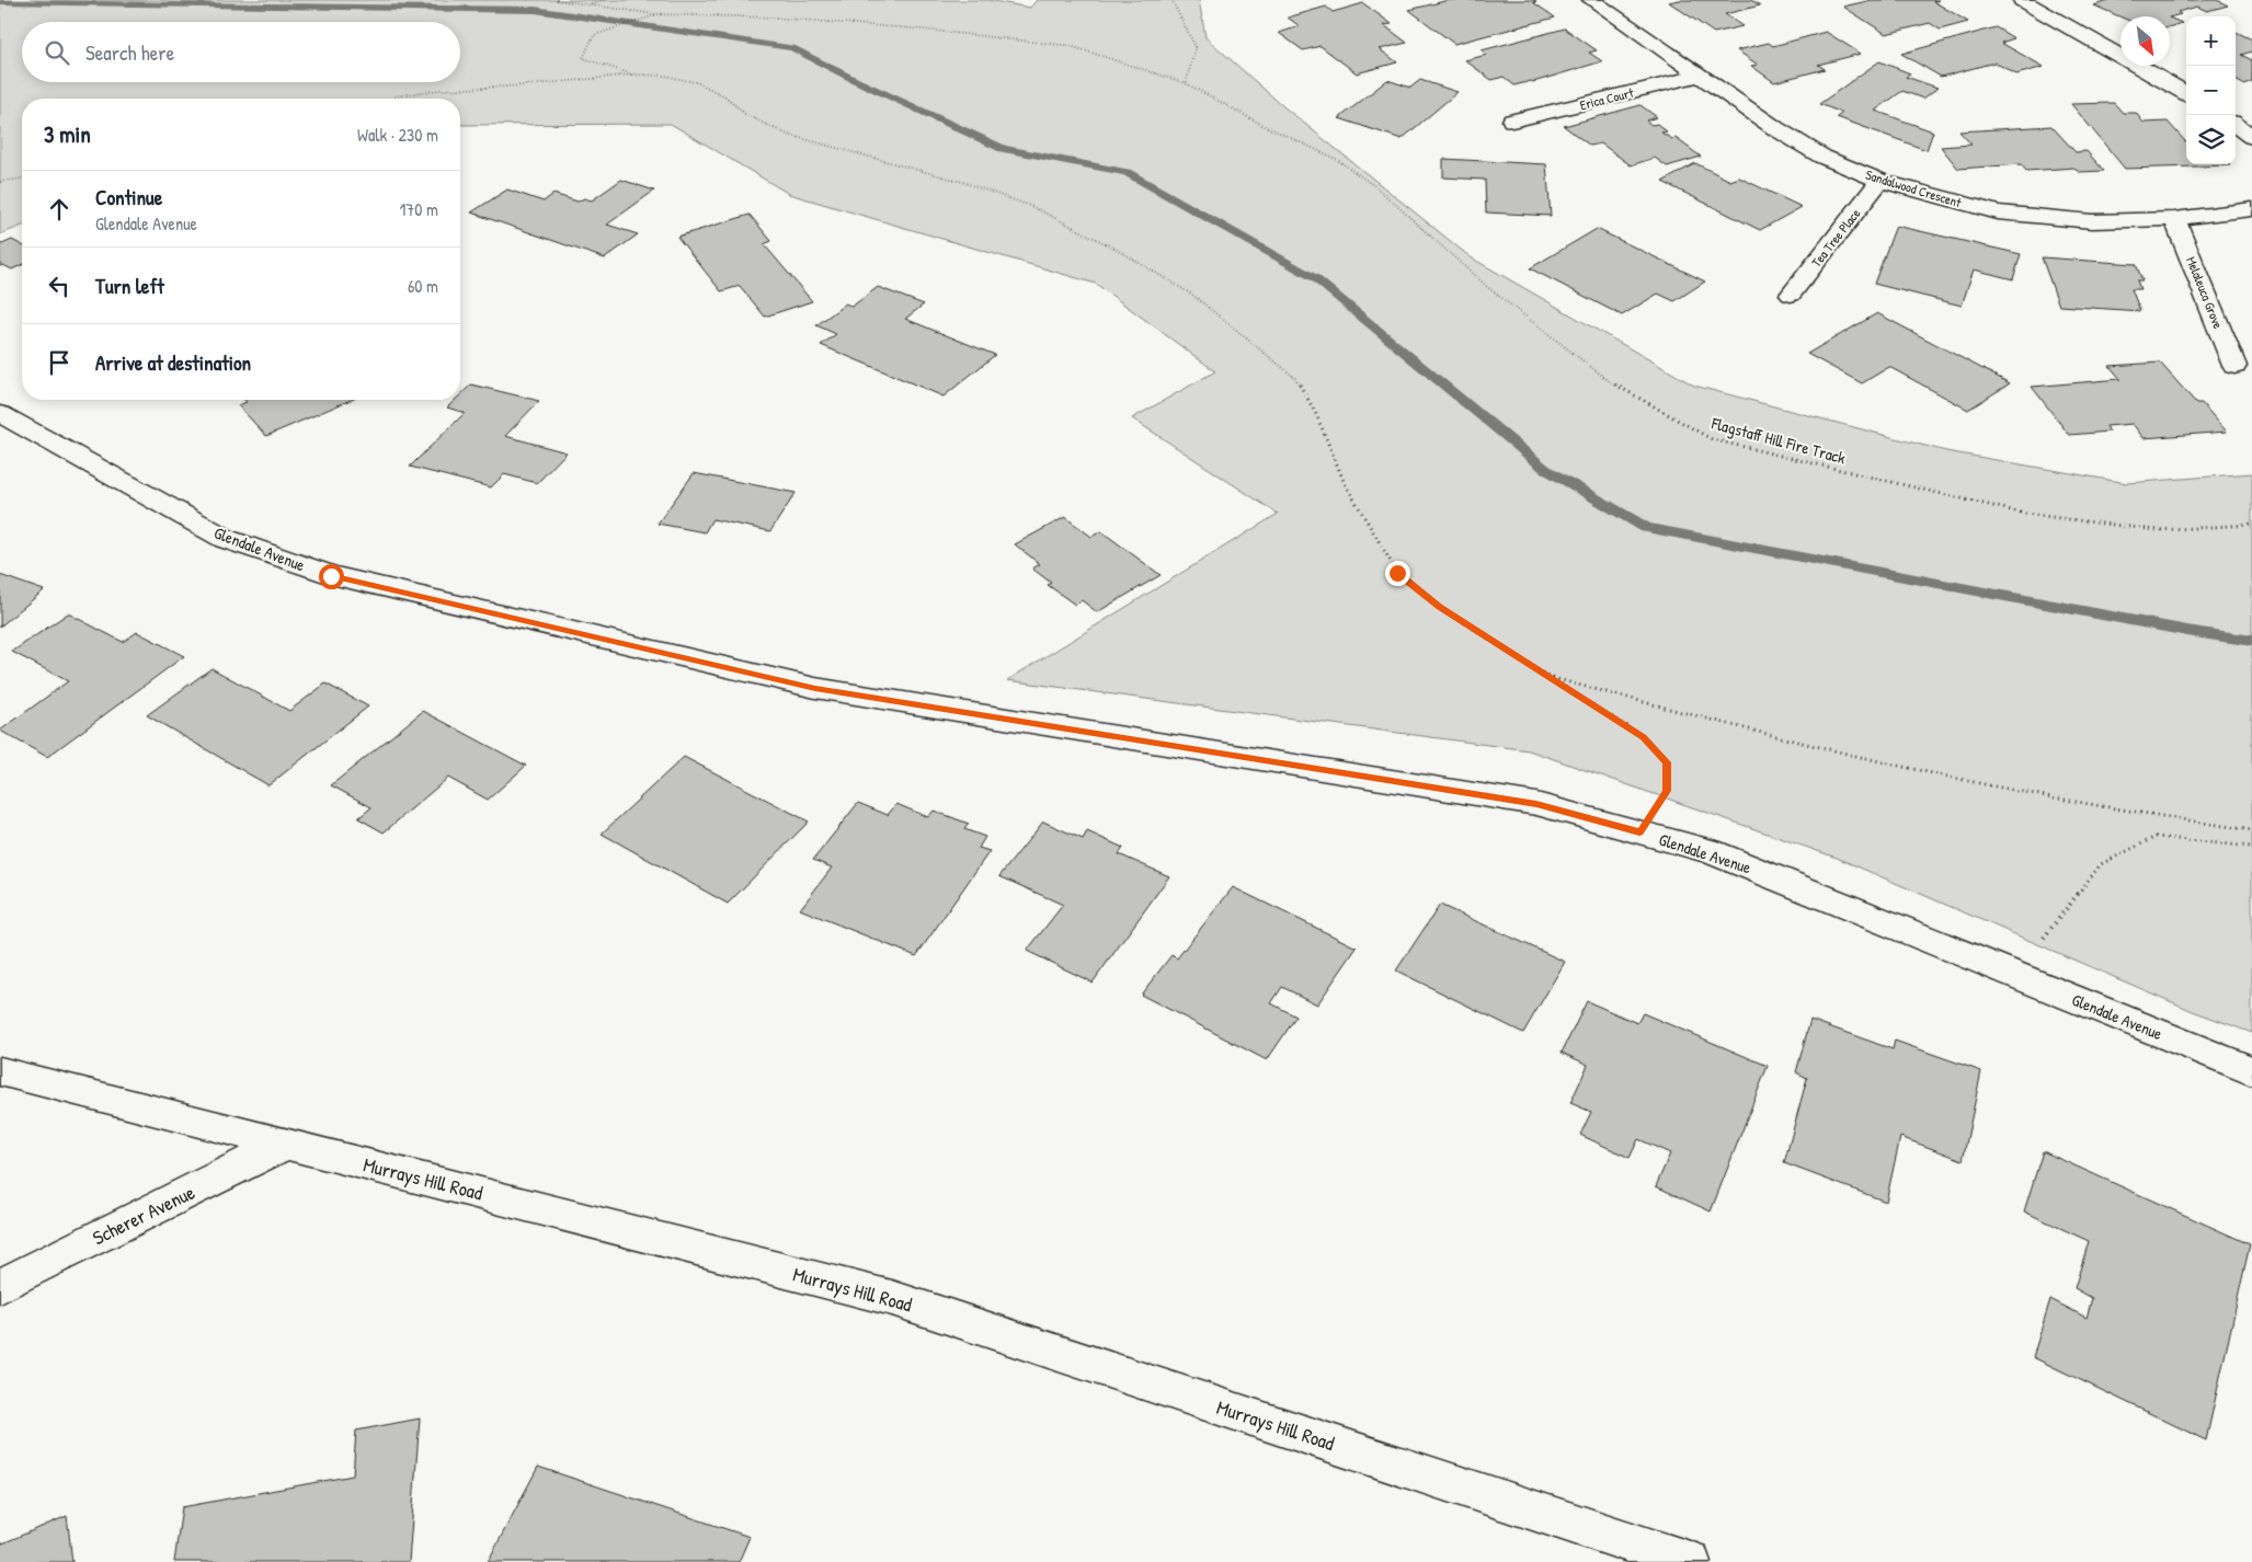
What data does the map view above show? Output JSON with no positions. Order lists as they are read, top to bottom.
{
  "streets": {
    "street": [
      "Erica Court",
      "Sandalwood Crescent",
      "Tea Tree Place",
      "Melaleuca Grove",
      "Glendale Avenue",
      "Murrays Hill Road",
      "Scherer Avenue"
    ],
    "path": ["Flagstaff Hill Fire Track"]
  },
  "crossings": [
    ["Erica Court", "Sandalwood Crescent"],
    ["Sandalwood Crescent", "Tea Tree Place"],
    ["Sandalwood Crescent", "Melaleuca Grove"],
    ["Murrays Hill Road", "Scherer Avenue"]
  ],
  "north": "bottom right",
  "page": {
    "map_buttons": ["+", "−"],
    "search": "Search here",
    "heading": ["3 min", "Walk · 230 m"],
    "list": [
      ["Continue", "Glendale Avenue", "170 m"],
      ["Turn left", "60 m"],
      "Arrive at destination"
    ]
  }
}
